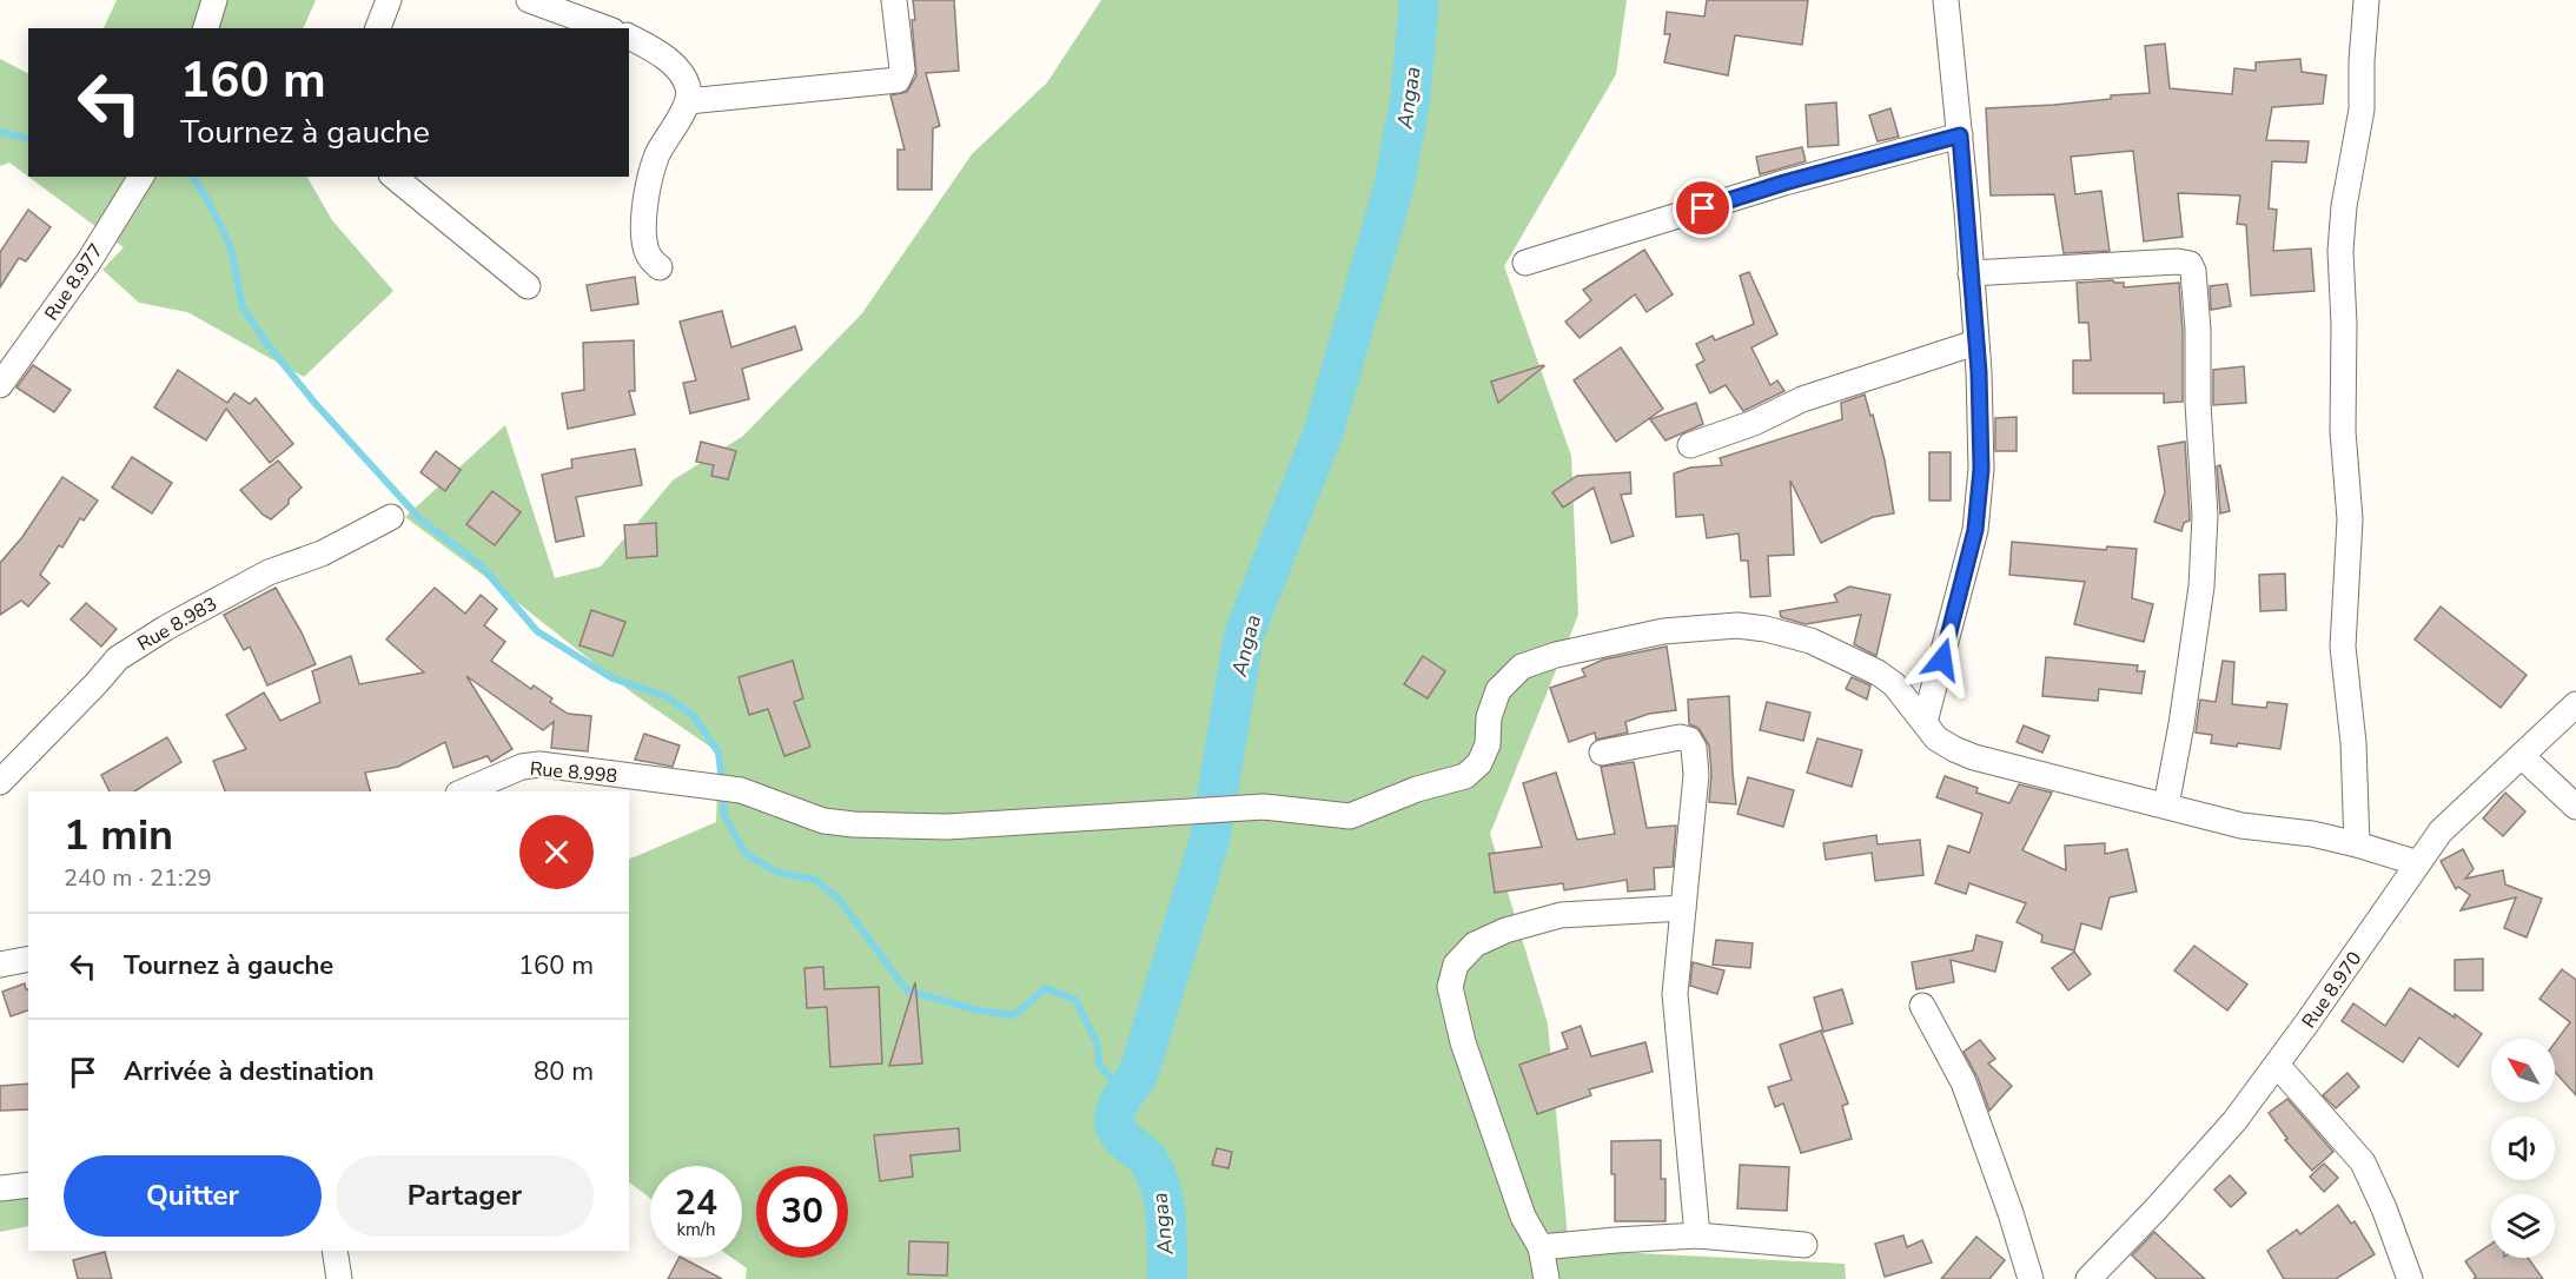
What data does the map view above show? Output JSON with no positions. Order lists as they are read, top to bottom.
{
  "streets": {
    "street": [
      "Rue 8.977",
      "Rue 8.983",
      "Rue 8.998",
      "Rue 8.970"
    ]
  },
  "crossings": [
    ["Rue 8.998", "Rue 8.970"]
  ],
  "water": ["Angaa"],
  "north": "top left",
  "page": {
    "turn": ["160 m", "Tournez à gauche"],
    "heading": ["1 min", "240 m · 21:29"],
    "list": [
      {
        "name": "Tournez à gauche",
        "value": "160 m"
      },
      {
        "name": "Arrivée à destination",
        "value": "80 m"
      }
    ],
    "buttons": ["Quitter", "Partager"],
    "speed": "24 km/h",
    "limit": "30"
  }
}
